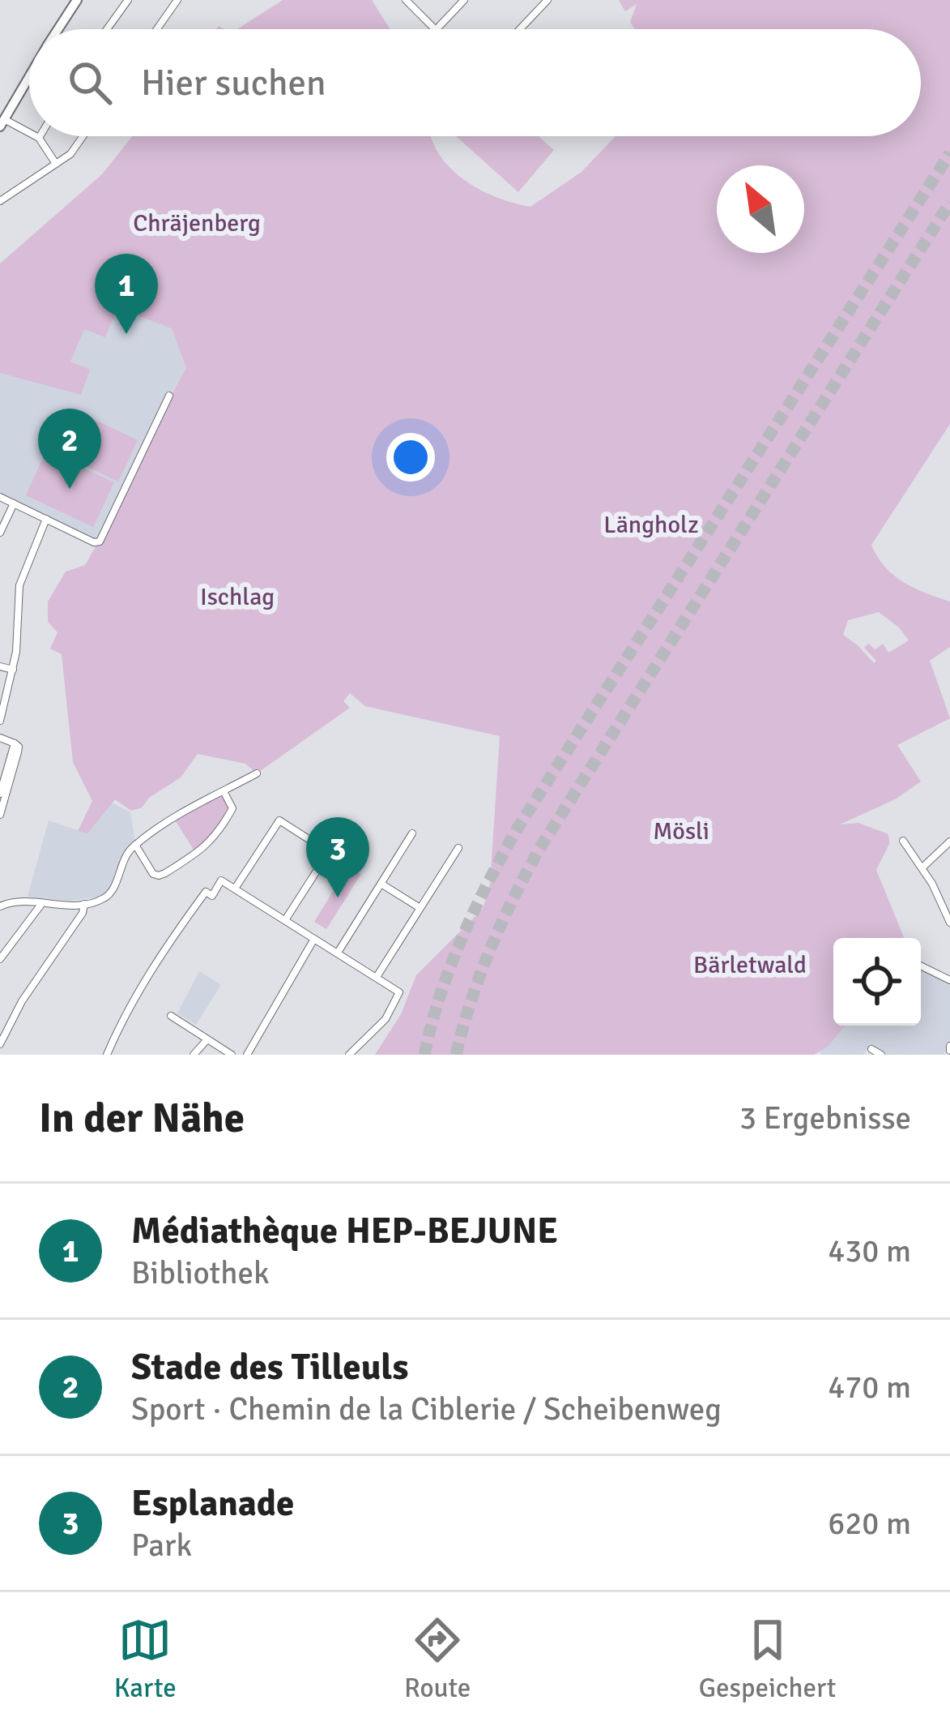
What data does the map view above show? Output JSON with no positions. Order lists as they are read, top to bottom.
{
  "parks": [
    "Chräjenberg",
    "Längholz",
    "Ischlag",
    "Mösli",
    "Bärletwald"
  ],
  "north": "top left",
  "page": {
    "search": "Hier suchen",
    "pins": ["1", "2", "3"],
    "heading": ["In der Nähe", "3 Ergebnisse"],
    "list": [
      {
        "mark": "1",
        "name": "Médiathèque HEP-BEJUNE",
        "note": "Bibliothek",
        "value": "430 m"
      },
      {
        "mark": "2",
        "name": "Stade des Tilleuls",
        "note": "Sport · Chemin de la Ciblerie / Scheibenweg",
        "value": "470 m"
      },
      {
        "mark": "3",
        "name": "Esplanade",
        "note": "Park",
        "value": "620 m"
      }
    ],
    "nav": ["Karte", "Route", "Gespeichert"]
  }
}
